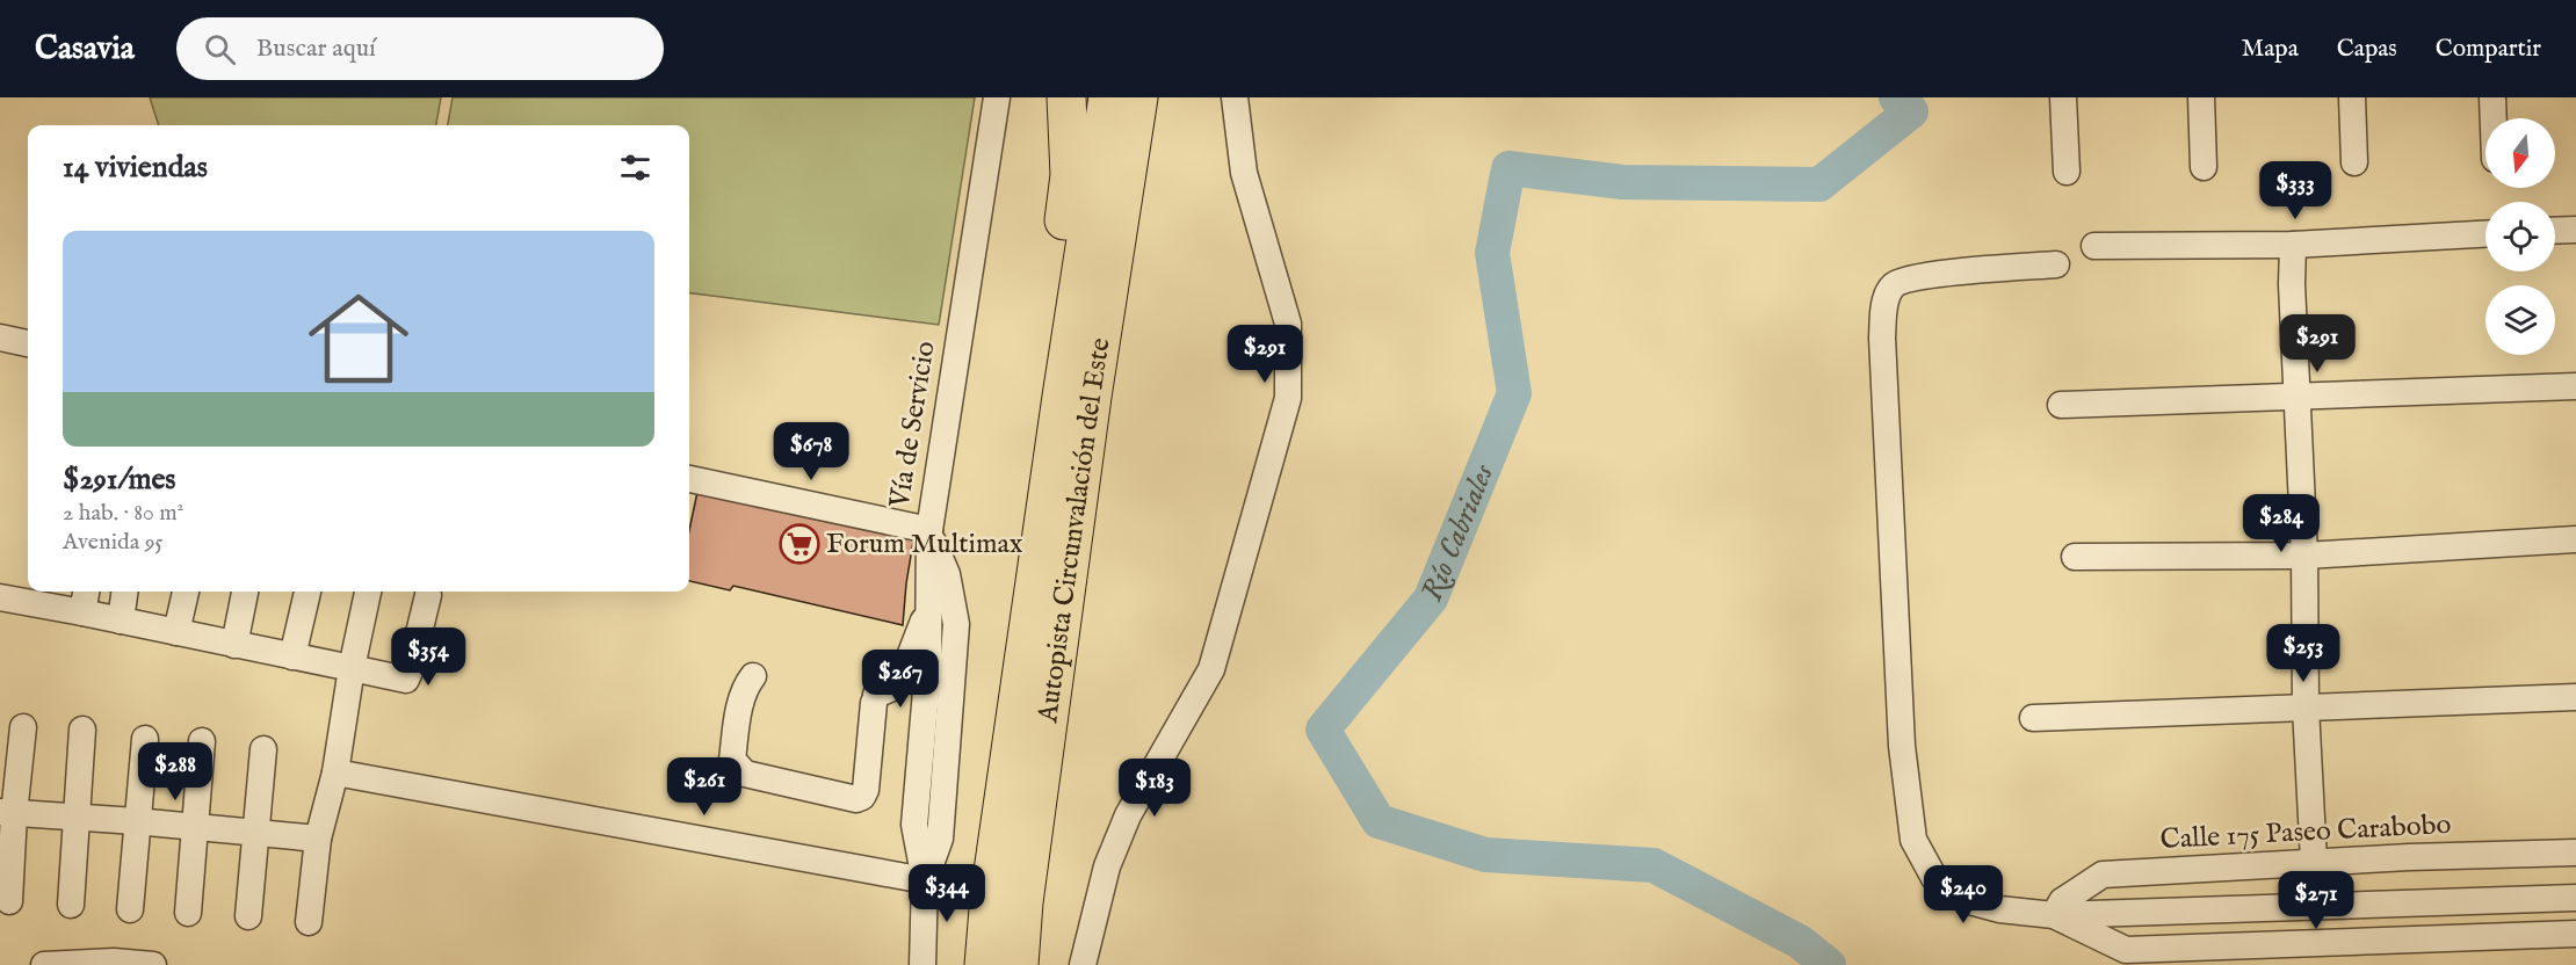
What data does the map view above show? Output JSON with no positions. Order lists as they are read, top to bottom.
{
  "streets": {
    "highway": ["Autopista Circunvalación del Este"],
    "street": ["Vía de Servicio", "Calle 175 Paseo Carabobo"]
  },
  "water": ["Río Cabriales"],
  "places": {
    "supermarket": ["Forum Multimax"]
  },
  "north": "bottom",
  "page": {
    "header": "Casavia",
    "search": "Buscar aquí",
    "nav": ["Mapa", "Capas", "Compartir"],
    "heading": "14 viviendas",
    "price": [
      "$333",
      "$291",
      "$291",
      "$678",
      "$284",
      "$253",
      "$354",
      "$267",
      "$288",
      "$261",
      "$183",
      "$344",
      "$240",
      "$271"
    ],
    "list": [
      {
        "name": "$291/mes",
        "note": "2 hab. · 80 m² · Avenida 95"
      }
    ]
  }
}
